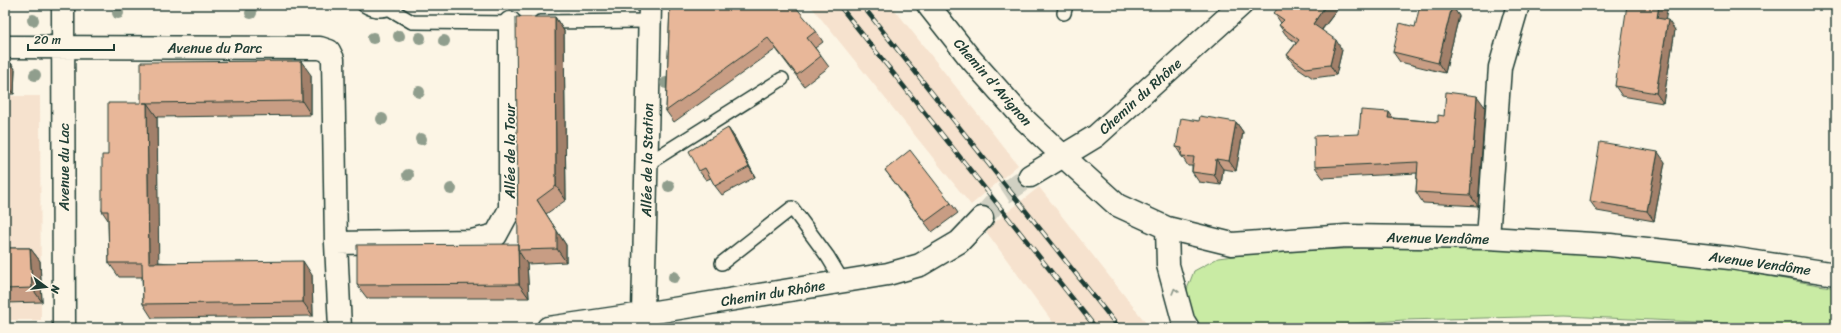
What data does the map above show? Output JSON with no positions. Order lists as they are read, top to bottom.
{
  "streets": {
    "street": [
      "Avenue du Parc",
      "Chemin d'Avignon",
      "Chemin du Rhône",
      "Allée de la Tour",
      "Allée de la Station",
      "Avenue du Lac",
      "Avenue Vendôme"
    ]
  },
  "crossings": [
    ["Avenue du Parc", "Allée de la Tour"],
    ["Avenue du Parc", "Avenue du Lac"],
    ["Chemin d'Avignon", "Chemin du Rhône"],
    ["Chemin d'Avignon", "Avenue Vendôme"],
    ["Chemin du Rhône", "Allée de la Station"],
    ["Chemin du Rhône", "Avenue Vendôme"]
  ],
  "scale_bar": "20 m",
  "north": "right"
}
